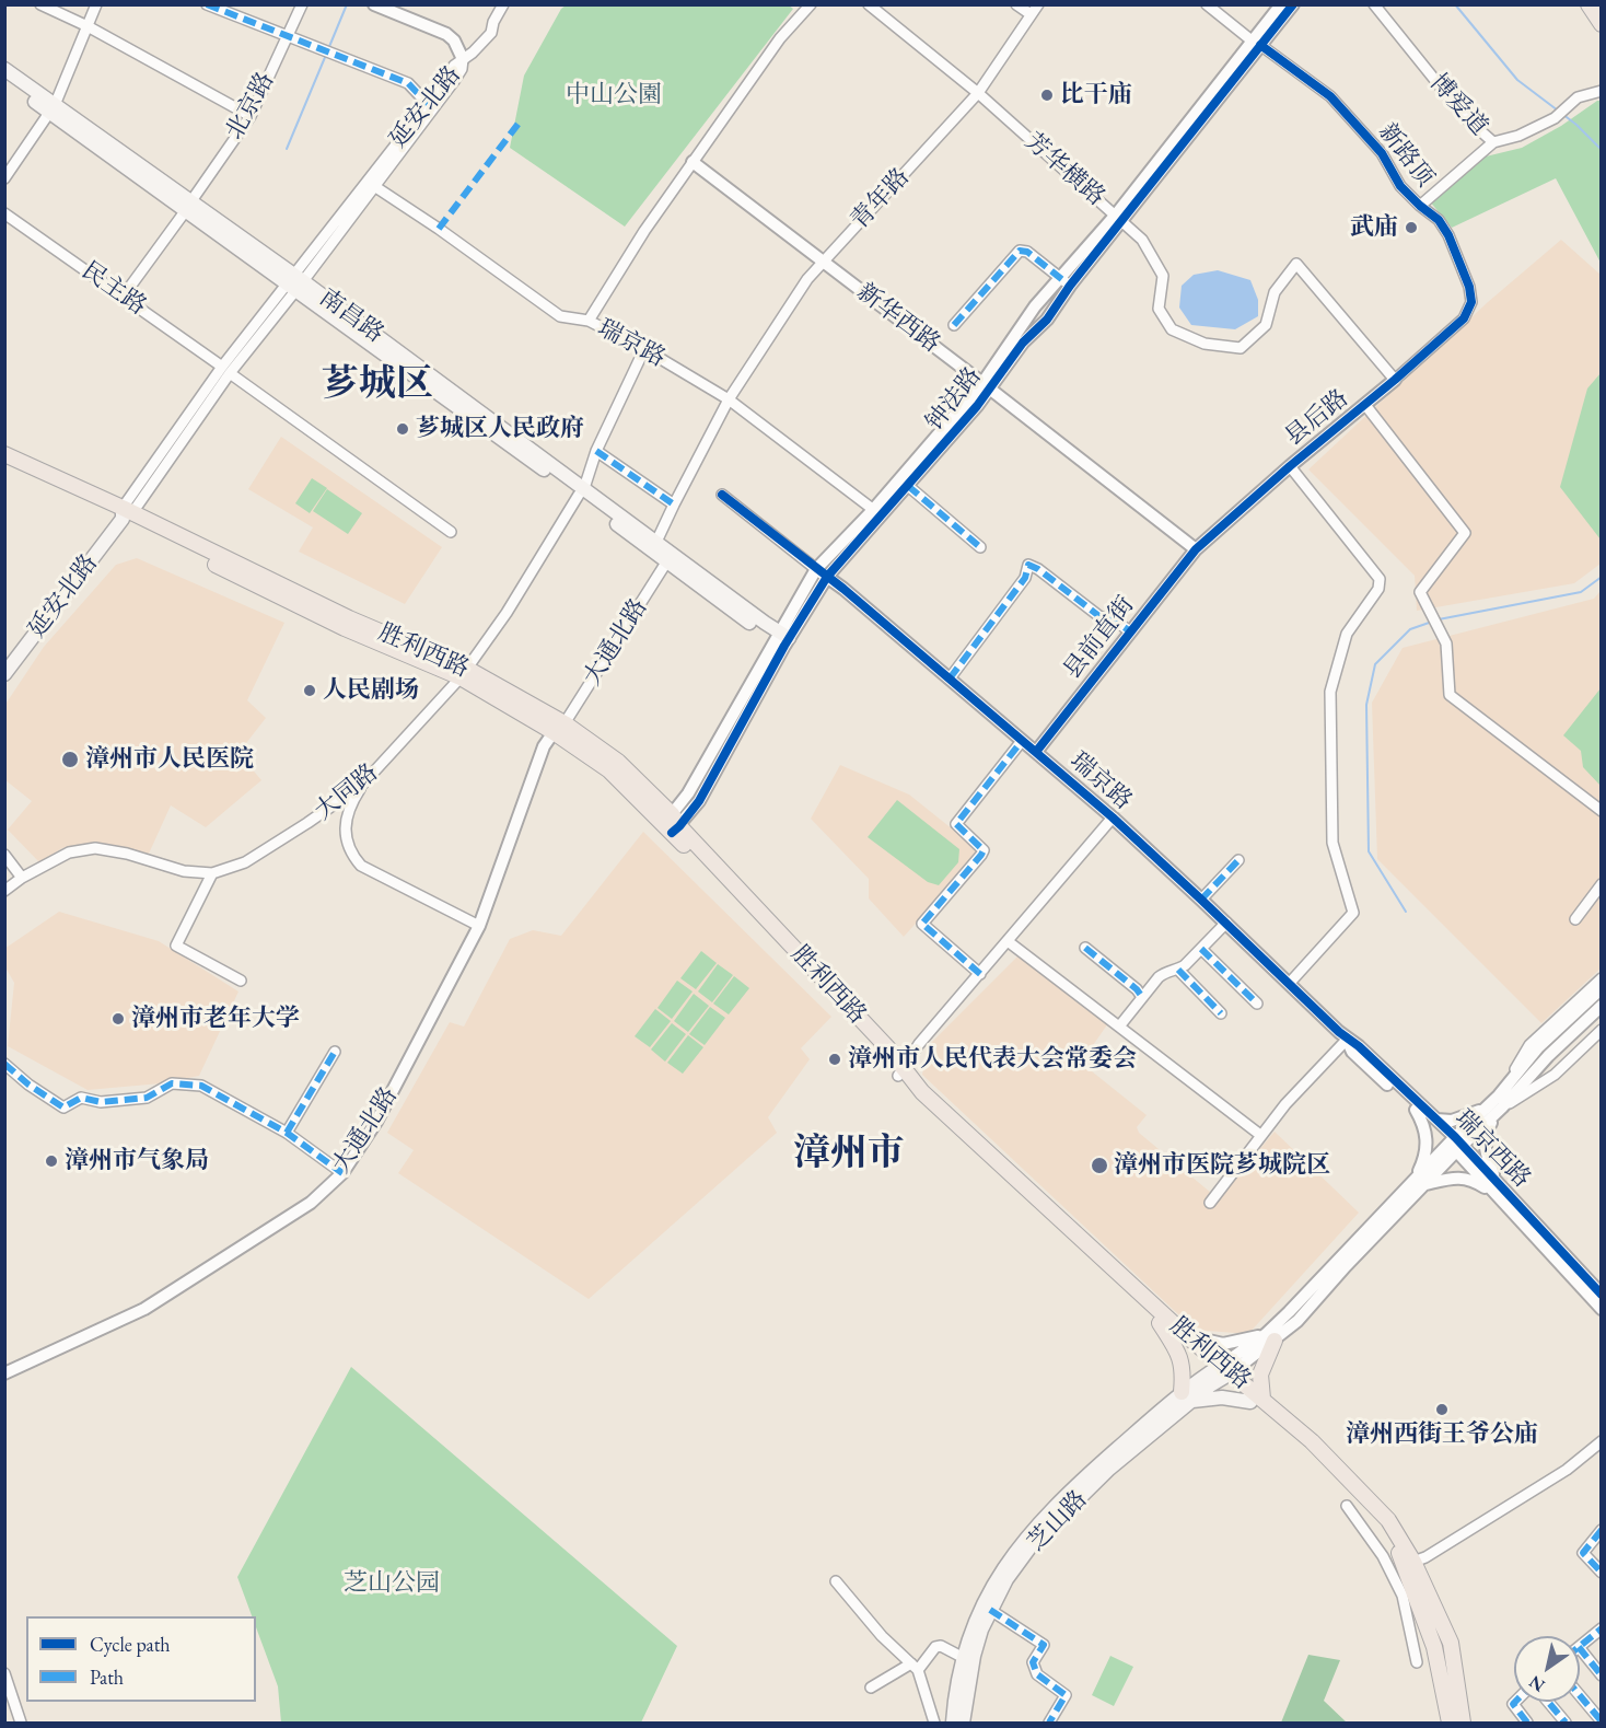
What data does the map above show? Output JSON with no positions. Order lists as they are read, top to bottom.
{
  "streets": {
    "main road": [
      "延安北路",
      "南昌路",
      "胜利西路",
      "芝山路"
    ],
    "street": [
      "博爱道",
      "北京路",
      "新路顶",
      "芳华横路",
      "青年路",
      "民主路",
      "新华西路",
      "瑞京路",
      "钟法路",
      "县后路",
      "县前直街",
      "大通北路",
      "大同路",
      "瑞京西路"
    ]
  },
  "crossings": [
    ["北京路", "民主路"],
    ["北京路", "南昌路"],
    ["延安北路", "民主路"],
    ["延安北路", "南昌路"],
    ["延安北路", "瑞京路"],
    ["延安北路", "胜利西路"],
    ["新路顶", "钟法路"],
    ["新路顶", "县后路"],
    ["芳华横路", "青年路"],
    ["芳华横路", "钟法路"],
    ["芳华横路", "县后路"],
    ["青年路", "南昌路"],
    ["青年路", "新华西路"],
    ["青年路", "瑞京路"],
    ["南昌路", "钟法路"],
    ["南昌路", "大通北路"],
    ["南昌路", "大同路"],
    ["新华西路", "钟法路"],
    ["新华西路", "县后路"],
    ["新华西路", "县前直街"],
    ["瑞京路", "钟法路"],
    ["瑞京路", "县前直街"],
    ["瑞京路", "大同路"],
    ["瑞京路", "瑞京西路"],
    ["钟法路", "胜利西路"],
    ["县后路", "县前直街"],
    ["大通北路", "胜利西路"],
    ["胜利西路", "大同路"]
  ],
  "districts": ["芗城区", "漳州市"],
  "parks": ["中山公園", "芝山公园"],
  "places": [
    "比干庙",
    "武庙",
    "芗城区人民政府",
    "人民剧场",
    "漳州市人民医院",
    "漳州市老年大学",
    "漳州市人民代表大会常委会",
    "漳州市气象局",
    "漳州市医院芗城院区",
    "漳州西街王爷公庙"
  ],
  "legend": ["Cycle path", "Path"],
  "north": "bottom left"
}
